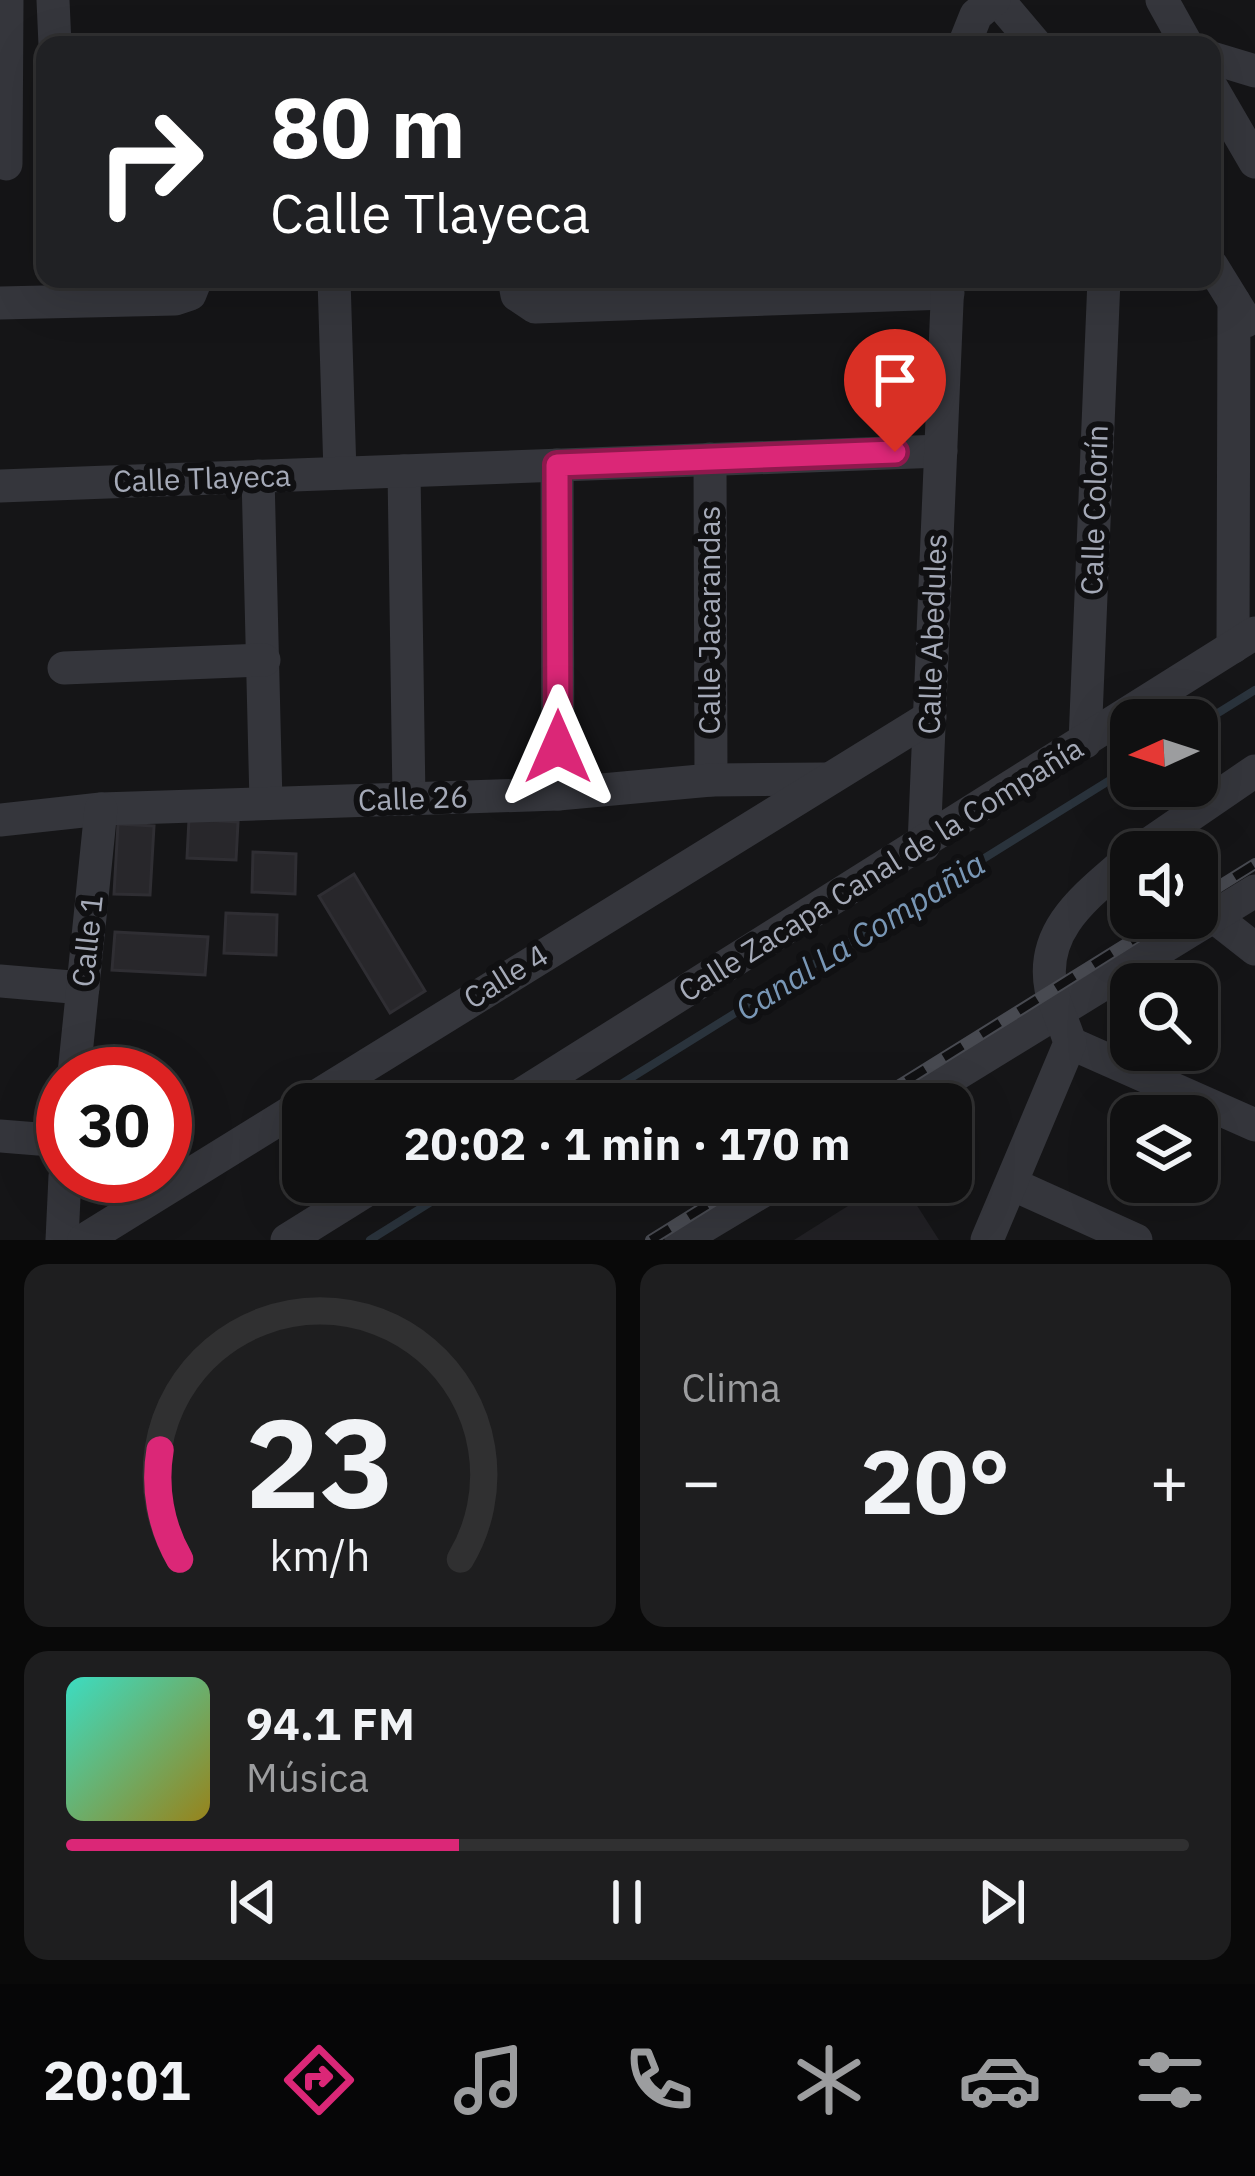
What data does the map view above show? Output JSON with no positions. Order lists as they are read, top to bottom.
{
  "streets": {
    "street": [
      "Calle Tlayeca",
      "Calle Colorín",
      "Calle Jacarandas",
      "Calle Abedules",
      "Calle 26",
      "Calle Zacapa Canal de la Compañía",
      "Calle 1",
      "Calle 4"
    ]
  },
  "crossings": [
    ["Calle Tlayeca", "Calle Jacarandas"],
    ["Calle Tlayeca", "Calle Abedules"],
    ["Calle Colorín", "Calle Zacapa Canal de la Compañía"],
    ["Calle Jacarandas", "Calle 26"],
    ["Calle Abedules", "Calle Zacapa Canal de la Compañía"],
    ["Calle Abedules", "Calle 4"],
    ["Calle 26", "Calle 1"],
    ["Calle 26", "Calle 4"]
  ],
  "water": ["Canal La Compañia"],
  "north": "left",
  "page": {
    "turn": ["80 m", "Calle Tlayeca"],
    "limit": "30",
    "trip": "20:02 · 1 min · 170 m",
    "tile": "Clima",
    "heat": ["−", "20°", "+"],
    "song": ["94.1 FM", "Música"],
    "tabs": "20:01",
    "gauge": ["23", "km/h"]
  }
}
